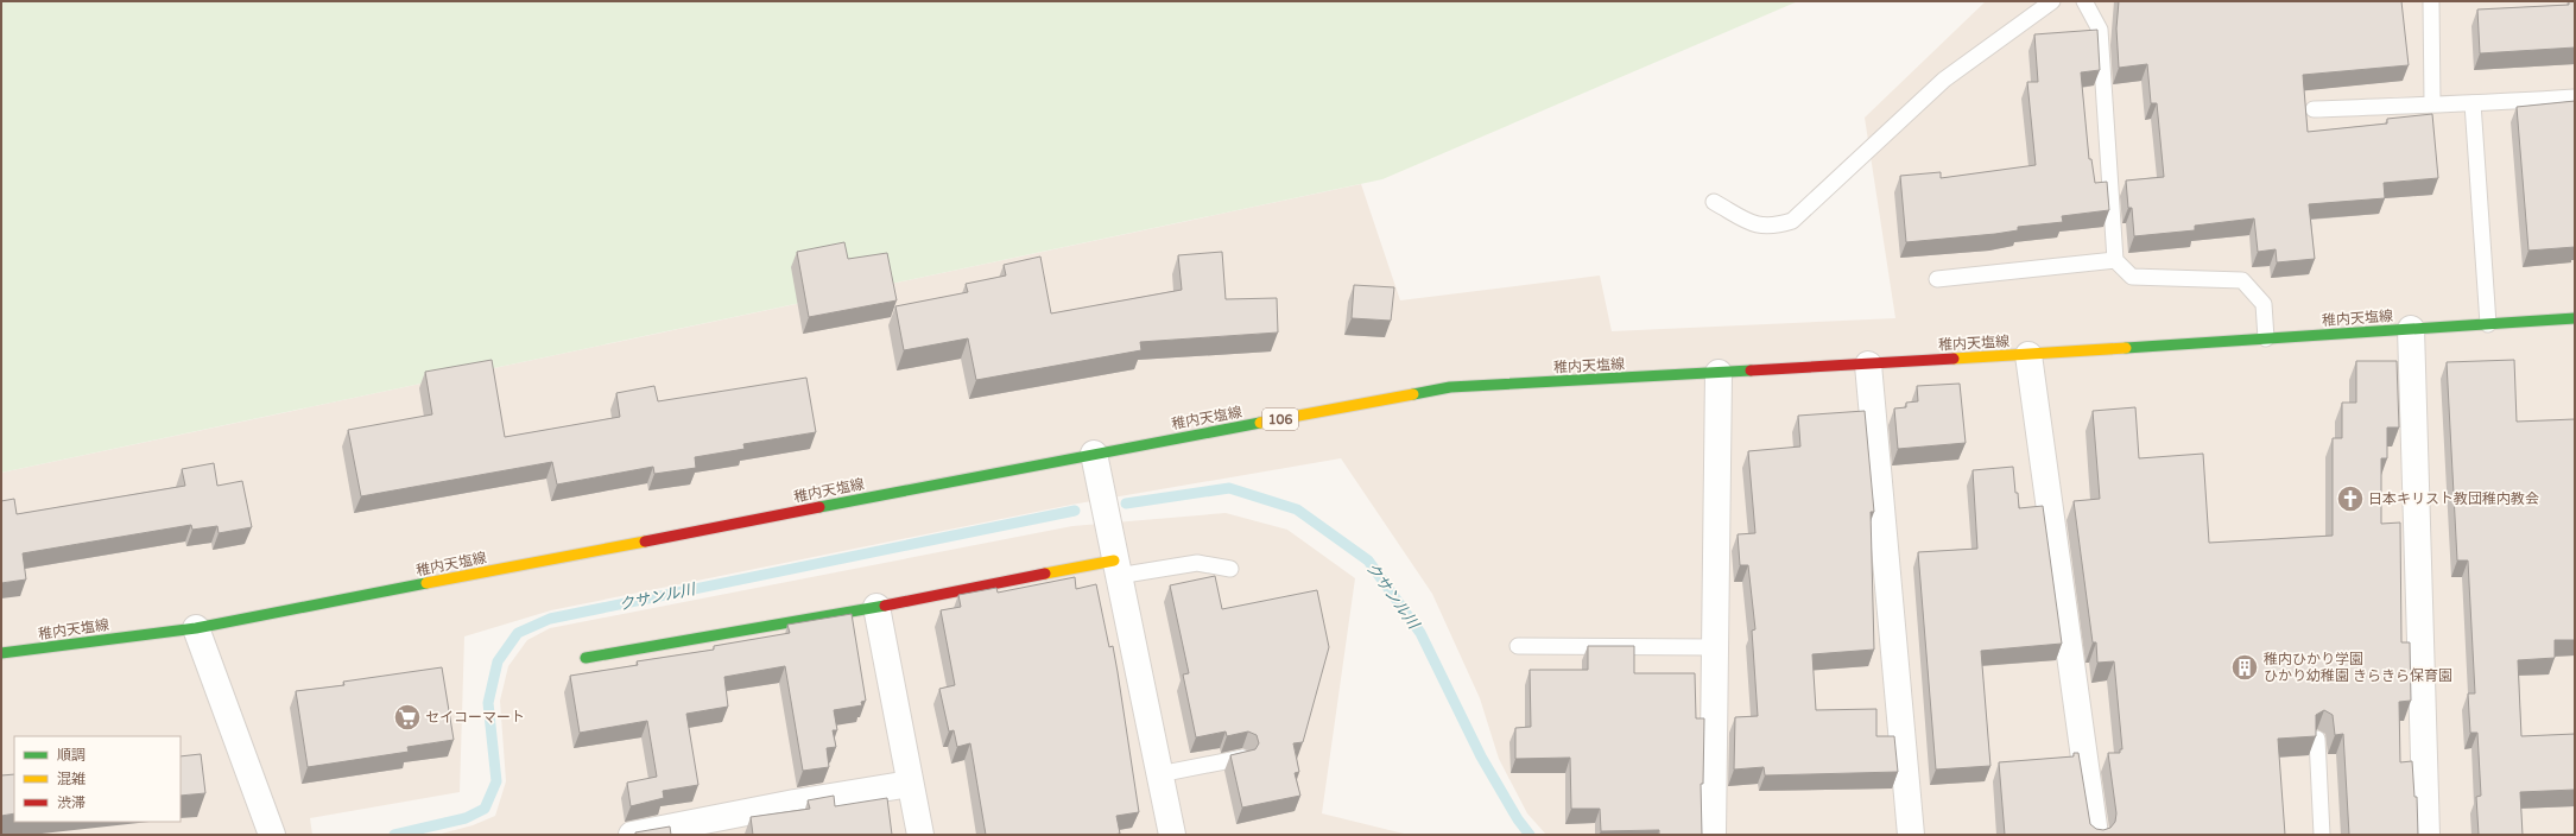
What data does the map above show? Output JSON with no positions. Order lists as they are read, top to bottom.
{
  "streets": {
    "main road": ["稚内天塩線", "106"]
  },
  "water": ["クサンル川"],
  "places": {
    "church": ["日本キリスト教団稚内教会"],
    "building": ["稚内ひかり学園 ひかり幼稚園 きらきら保育園"],
    "supermarket": ["セイコーマート"]
  },
  "legend": ["順調", "混雑", "渋滞"]
}
